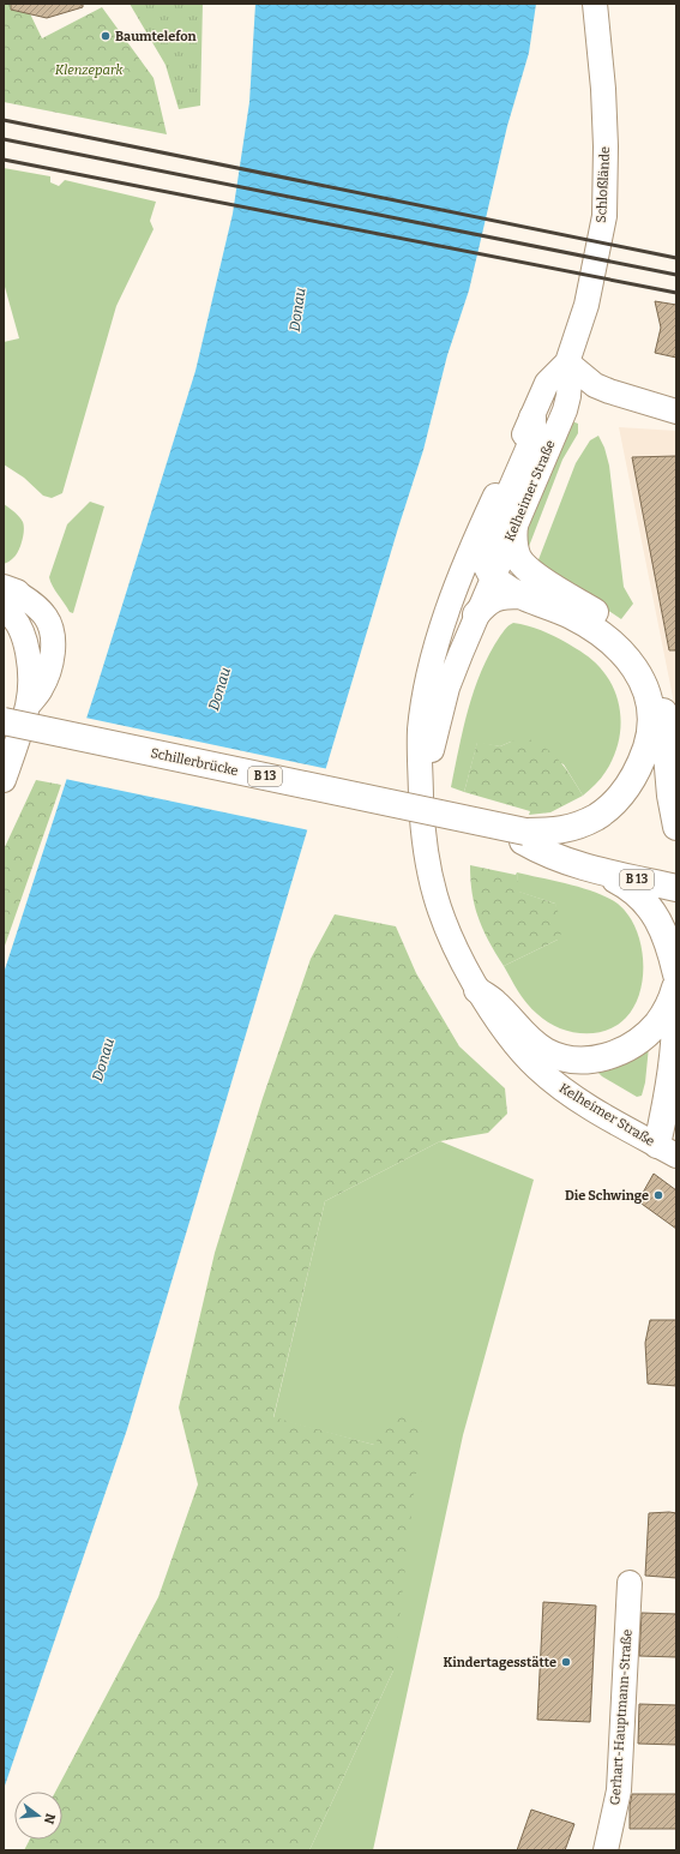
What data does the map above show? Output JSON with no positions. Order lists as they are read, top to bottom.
{
  "streets": {
    "main road": ["Schillerbrücke", "B 13"],
    "street": ["Schloßlände", "Kelheimer Straße", "Gerhart-Hauptmann-Straße"]
  },
  "crossings": [
    ["Schloßlände", "Kelheimer Straße"],
    ["Schillerbrücke", "B 13"]
  ],
  "water": ["Donau"],
  "parks": ["Klenzepark"],
  "places": ["Baumtelefon", "Die Schwinge", "Kindertagesstätte"],
  "north": "right"
}
